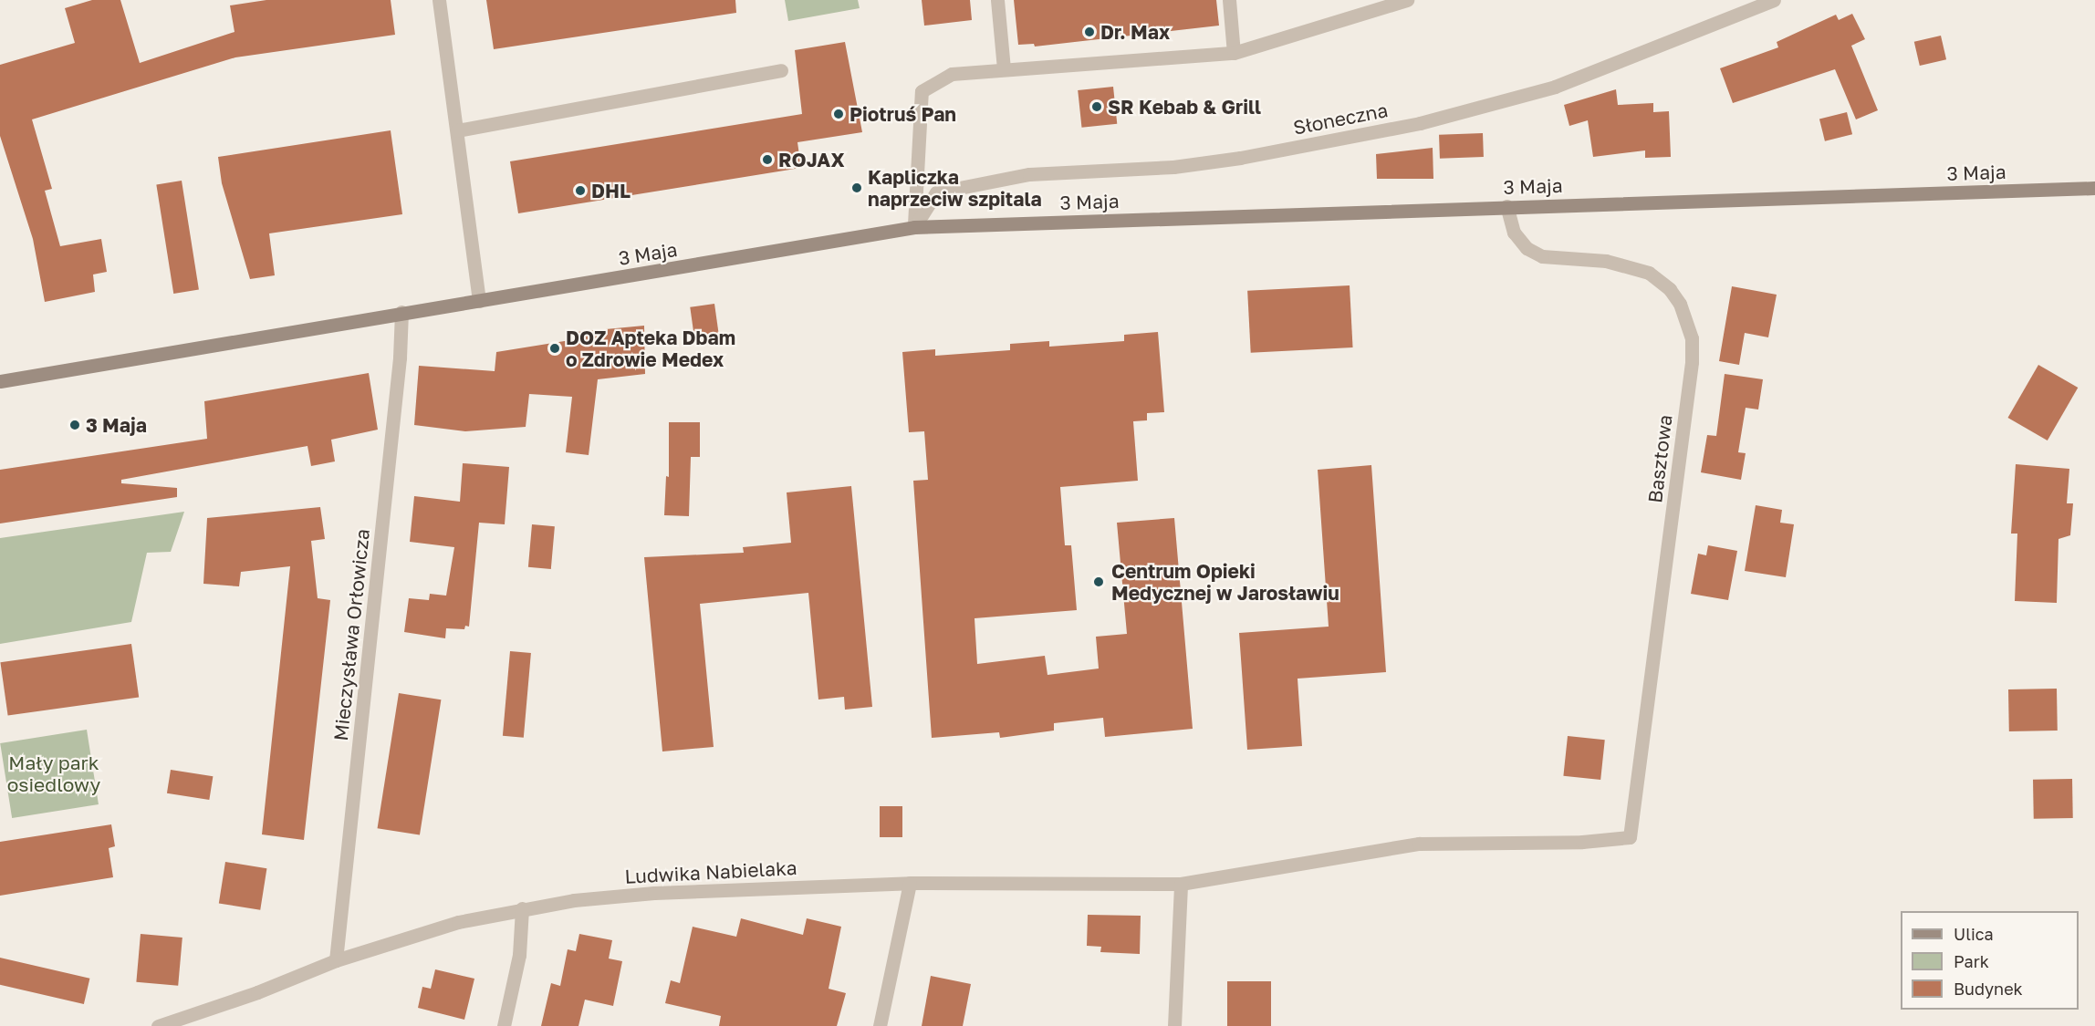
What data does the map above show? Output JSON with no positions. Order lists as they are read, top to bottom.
{
  "streets": {
    "street": [
      "Słoneczna",
      "3 Maja",
      "Basztowa",
      "Mieczysława Orłowicza",
      "Ludwika Nabielaka"
    ]
  },
  "crossings": [
    ["Słoneczna", "3 Maja"],
    ["3 Maja", "Basztowa"],
    ["3 Maja", "Mieczysława Orłowicza"],
    ["Basztowa", "Ludwika Nabielaka"],
    ["Mieczysława Orłowicza", "Ludwika Nabielaka"]
  ],
  "parks": ["Mały park osiedlowy"],
  "places": [
    "Dr. Max",
    "SR Kebab & Grill",
    "Piotruś Pan",
    "ROJAX",
    "Kapliczka naprzeciw szpitala",
    "DHL",
    "DOZ Apteka Dbam o Zdrowie Medex",
    "3 Maja",
    "Centrum Opieki Medycznej w Jarosławiu"
  ],
  "legend": ["Ulica", "Park", "Budynek"]
}
